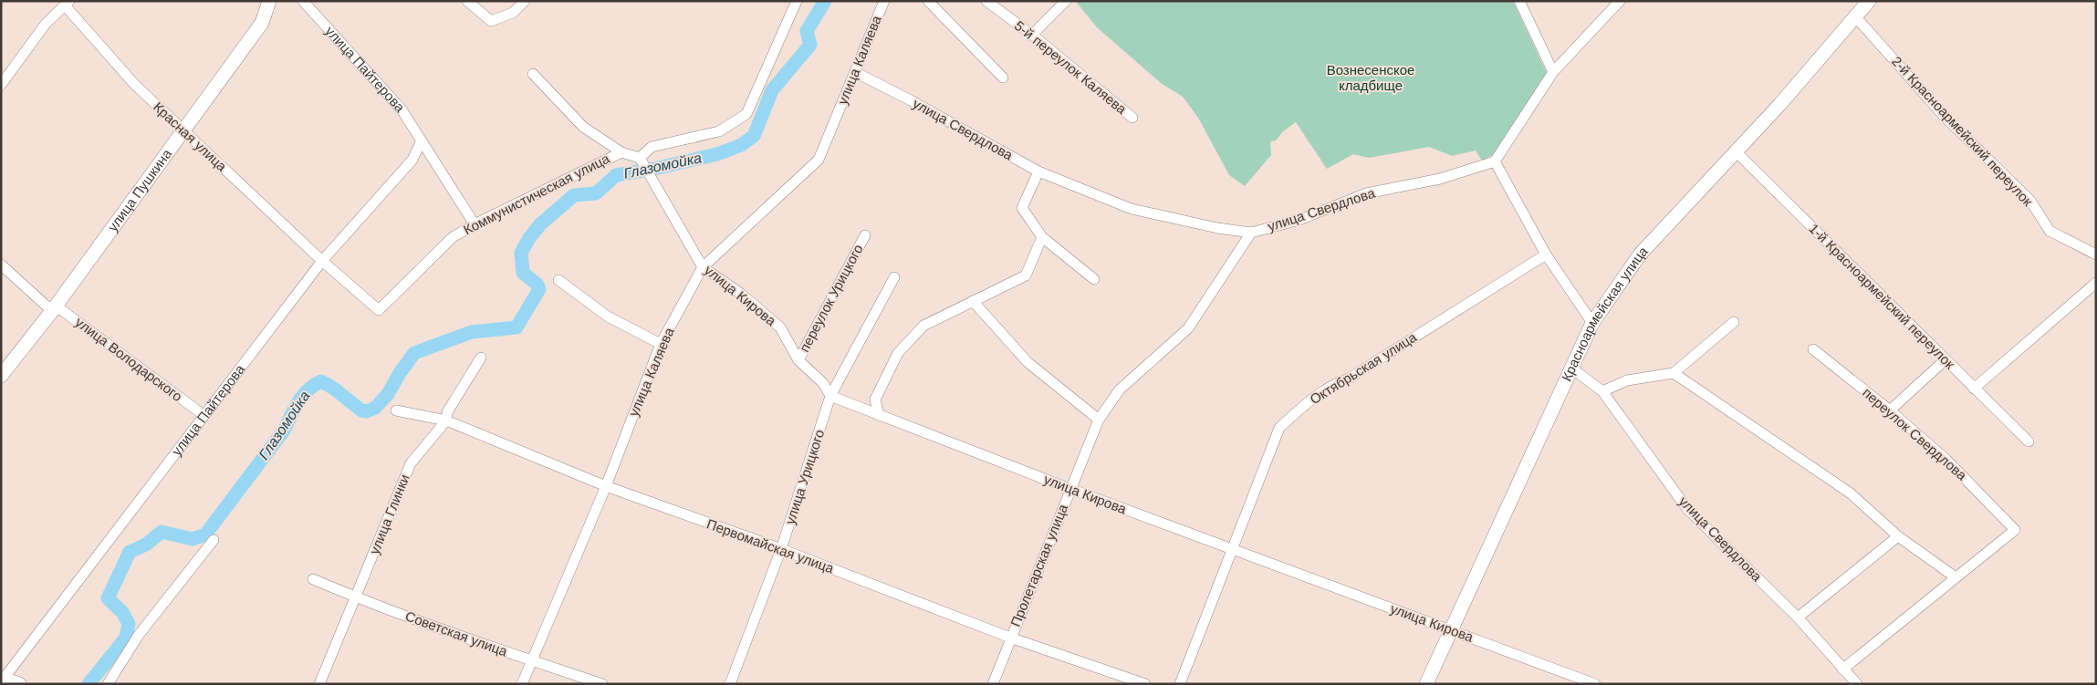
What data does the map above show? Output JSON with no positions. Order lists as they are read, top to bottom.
{
  "streets": {
    "main road": ["улица Пушкина", "Красноармейская улица"],
    "street": [
      "улица Каляева",
      "5-й переулок Каляева",
      "улица Пайтерова",
      "улица Свердлова",
      "2-й Красноармейский переулок",
      "Красная улица",
      "Коммунистическая улица",
      "улица Кирова",
      "1-й Красноармейский переулок",
      "переулок Урицкого",
      "улица Володарского",
      "Октябрьская улица",
      "переулок Свердлова",
      "улица Урицкого",
      "улица Глинки",
      "Первомайская улица",
      "Пролетарская улица",
      "Советская улица"
    ]
  },
  "crossings": [
    ["улица Каляева", "улица Свердлова"],
    ["улица Каляева", "улица Кирова"],
    ["улица Каляева", "Первомайская улица"],
    ["улица Каляева", "Советская улица"],
    ["улица Пайтерова", "Красная улица"],
    ["улица Пайтерова", "Коммунистическая улица"],
    ["улица Пайтерова", "улица Володарского"],
    ["улица Свердлова", "Красноармейская улица"],
    ["улица Свердлова", "переулок Свердлова"],
    ["улица Свердлова", "Пролетарская улица"],
    ["2-й Красноармейский переулок", "Красноармейская улица"],
    ["Красная улица", "улица Пушкина"],
    ["Красная улица", "Коммунистическая улица"],
    ["улица Пушкина", "улица Володарского"],
    ["Коммунистическая улица", "улица Кирова"],
    ["улица Кирова", "переулок Урицкого"],
    ["улица Кирова", "Красноармейская улица"],
    ["улица Кирова", "Октябрьская улица"],
    ["улица Кирова", "улица Урицкого"],
    ["улица Кирова", "Пролетарская улица"],
    ["1-й Красноармейский переулок", "Красноармейская улица"],
    ["улица Урицкого", "Первомайская улица"],
    ["улица Глинки", "Первомайская улица"],
    ["улица Глинки", "Советская улица"],
    ["Первомайская улица", "Пролетарская улица"]
  ],
  "water": ["Глазомойка"],
  "parks": ["Вознесенское кладбище"]
}
